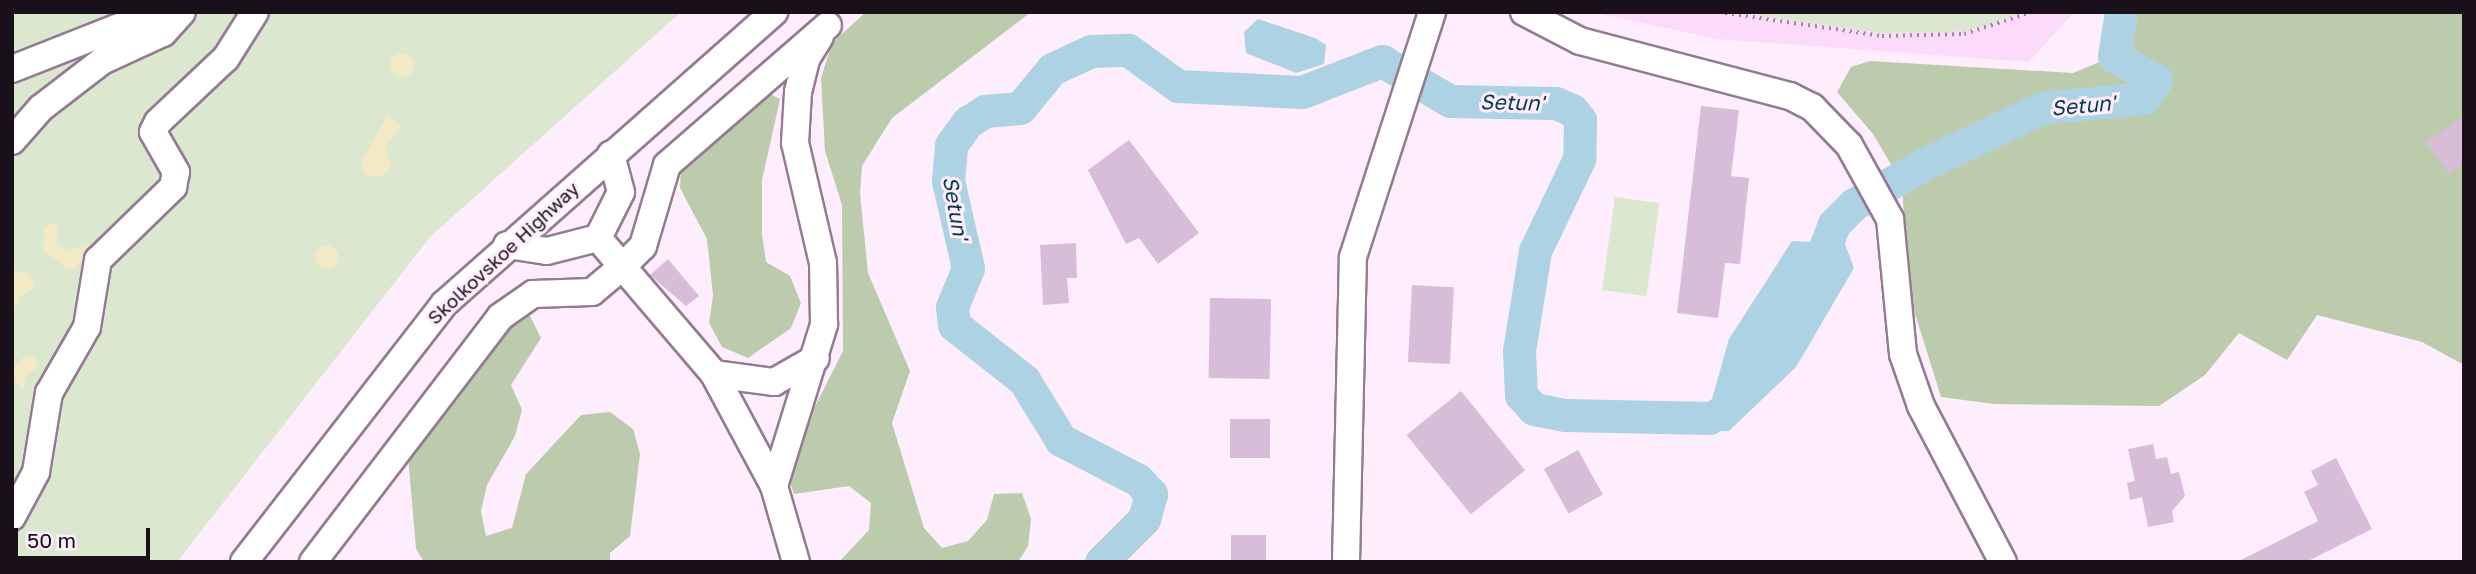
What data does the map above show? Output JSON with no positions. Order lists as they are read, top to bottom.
{
  "streets": {
    "street": ["Skolkovskoe Highway"]
  },
  "water": ["Setun'"],
  "scale_bar": "50 m"
}
